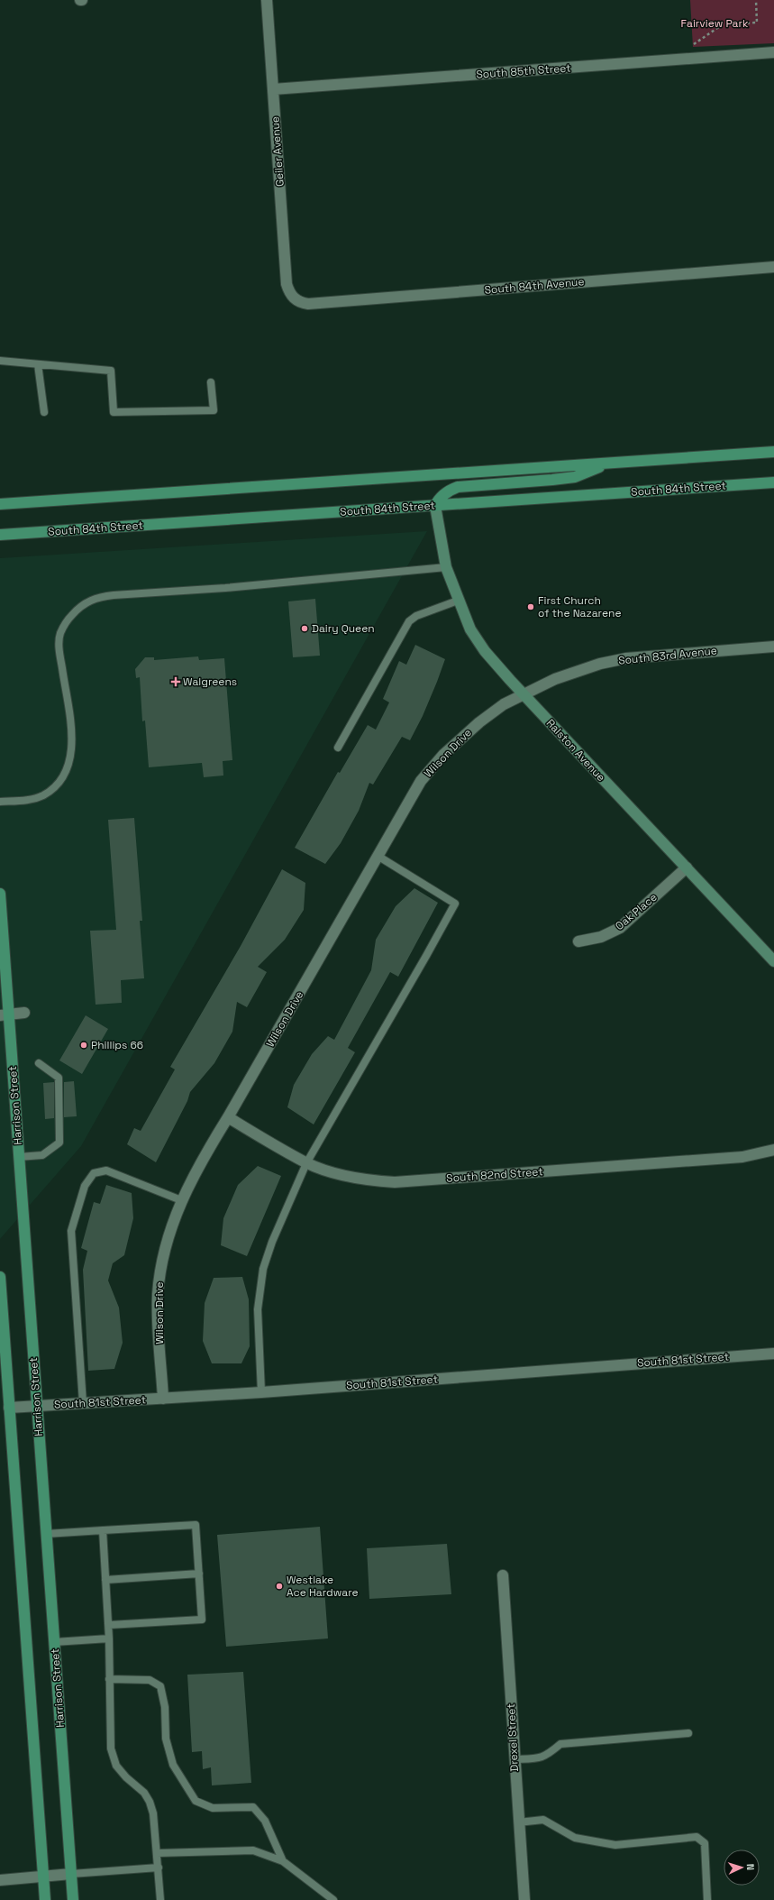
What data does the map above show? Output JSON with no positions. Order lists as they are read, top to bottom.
{
  "streets": {
    "main road": ["South 84th Street", "Harrison Street"],
    "street": [
      "South 85th Street",
      "Geiler Avenue",
      "South 84th Avenue",
      "South 83rd Avenue",
      "Ralston Avenue",
      "Wilson Drive",
      "Oak Place",
      "South 82nd Street",
      "South 81st Street",
      "Drexel Street"
    ]
  },
  "crossings": [
    ["South 85th Street", "Geiler Avenue"],
    ["Geiler Avenue", "South 84th Avenue"],
    ["South 84th Street", "Ralston Avenue"],
    ["South 83rd Avenue", "Ralston Avenue"],
    ["South 83rd Avenue", "Wilson Drive"],
    ["Ralston Avenue", "Wilson Drive"],
    ["Ralston Avenue", "Oak Place"],
    ["Wilson Drive", "South 82nd Street"],
    ["Wilson Drive", "South 81st Street"],
    ["Harrison Street", "South 81st Street"]
  ],
  "parks": ["Fairview Park"],
  "places": {
    "other": [
      "First Church of the Nazarene",
      "Dairy Queen",
      "Phillips 66",
      "Westlake Ace Hardware"
    ],
    "health": ["Walgreens"]
  },
  "north": "right"
}
